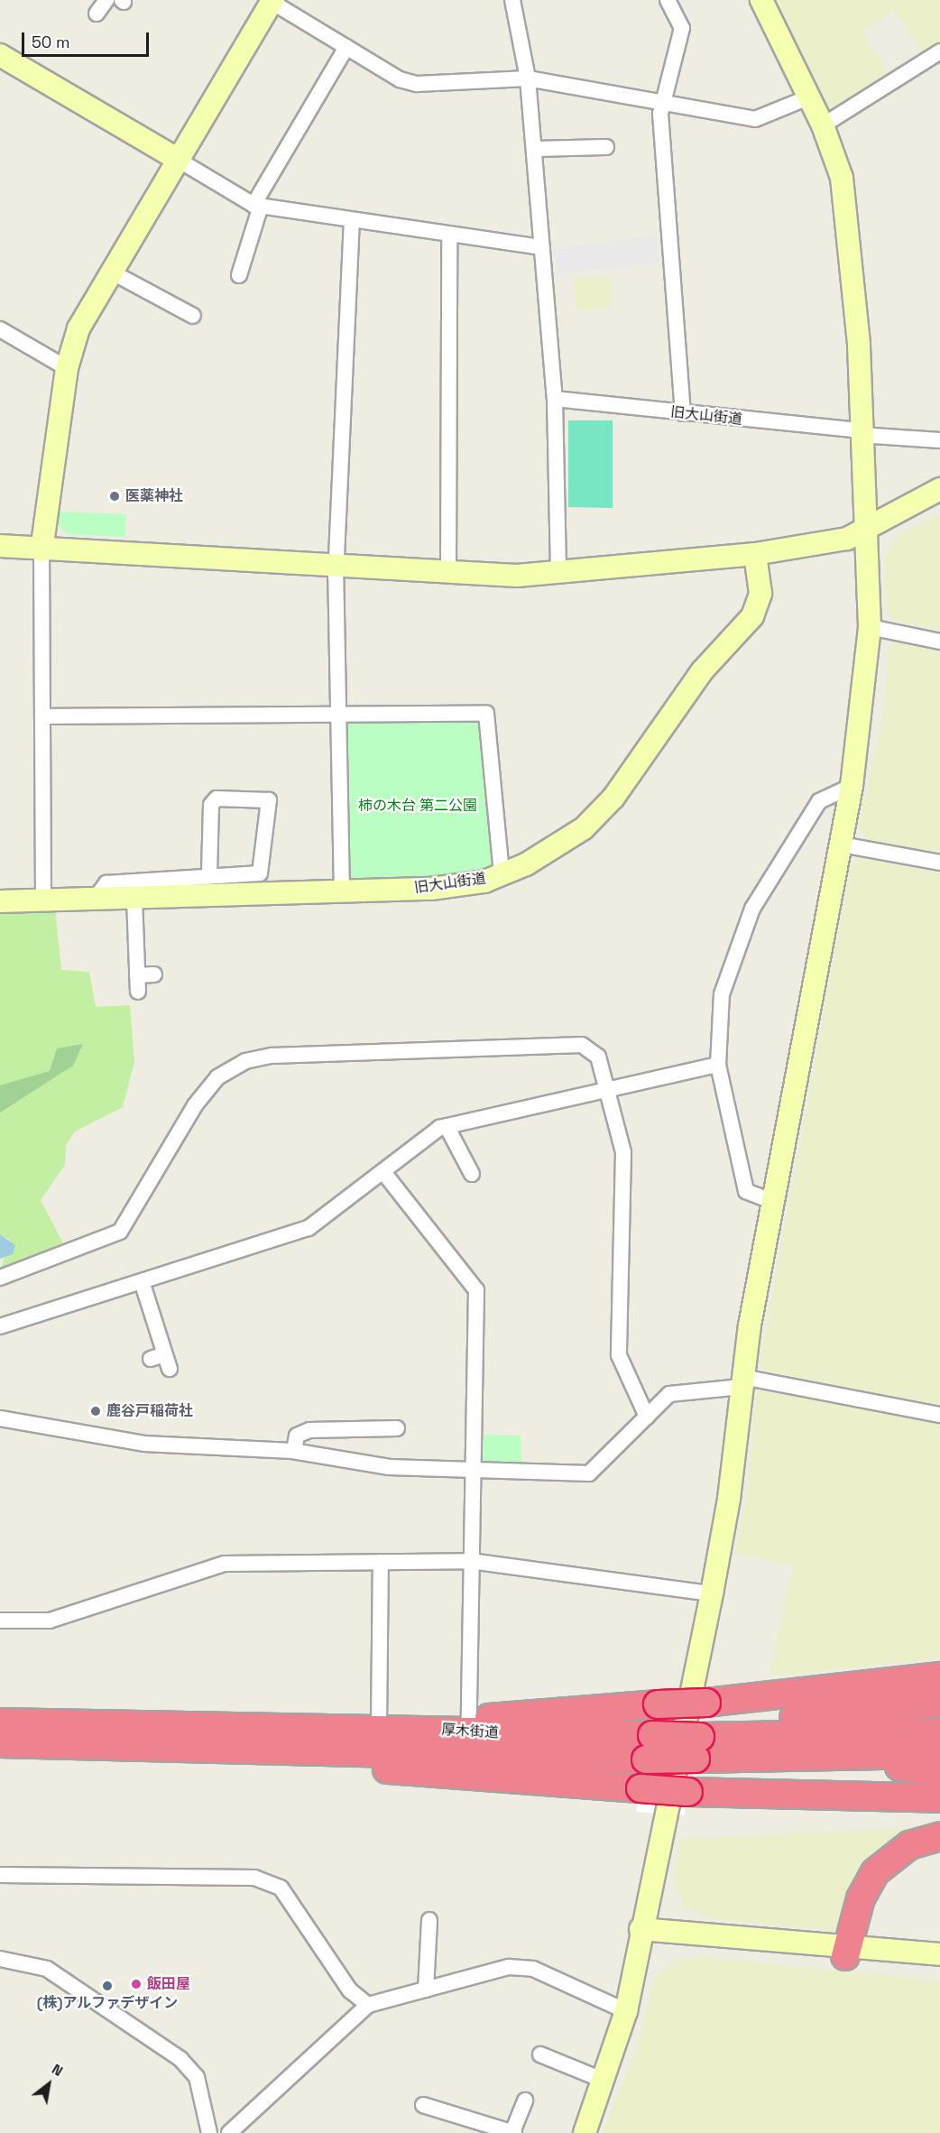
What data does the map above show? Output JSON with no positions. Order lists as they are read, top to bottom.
{
  "streets": {
    "highway": ["厚木街道"],
    "street": ["旧大山街道"]
  },
  "parks": ["柿の木台 第二公園"],
  "places": [
    "医薬神社",
    "鹿谷戸稲荷社",
    "飯田屋",
    "(株)アルファデザイン"
  ],
  "scale_bar": "50 m",
  "north": "top right"
}
